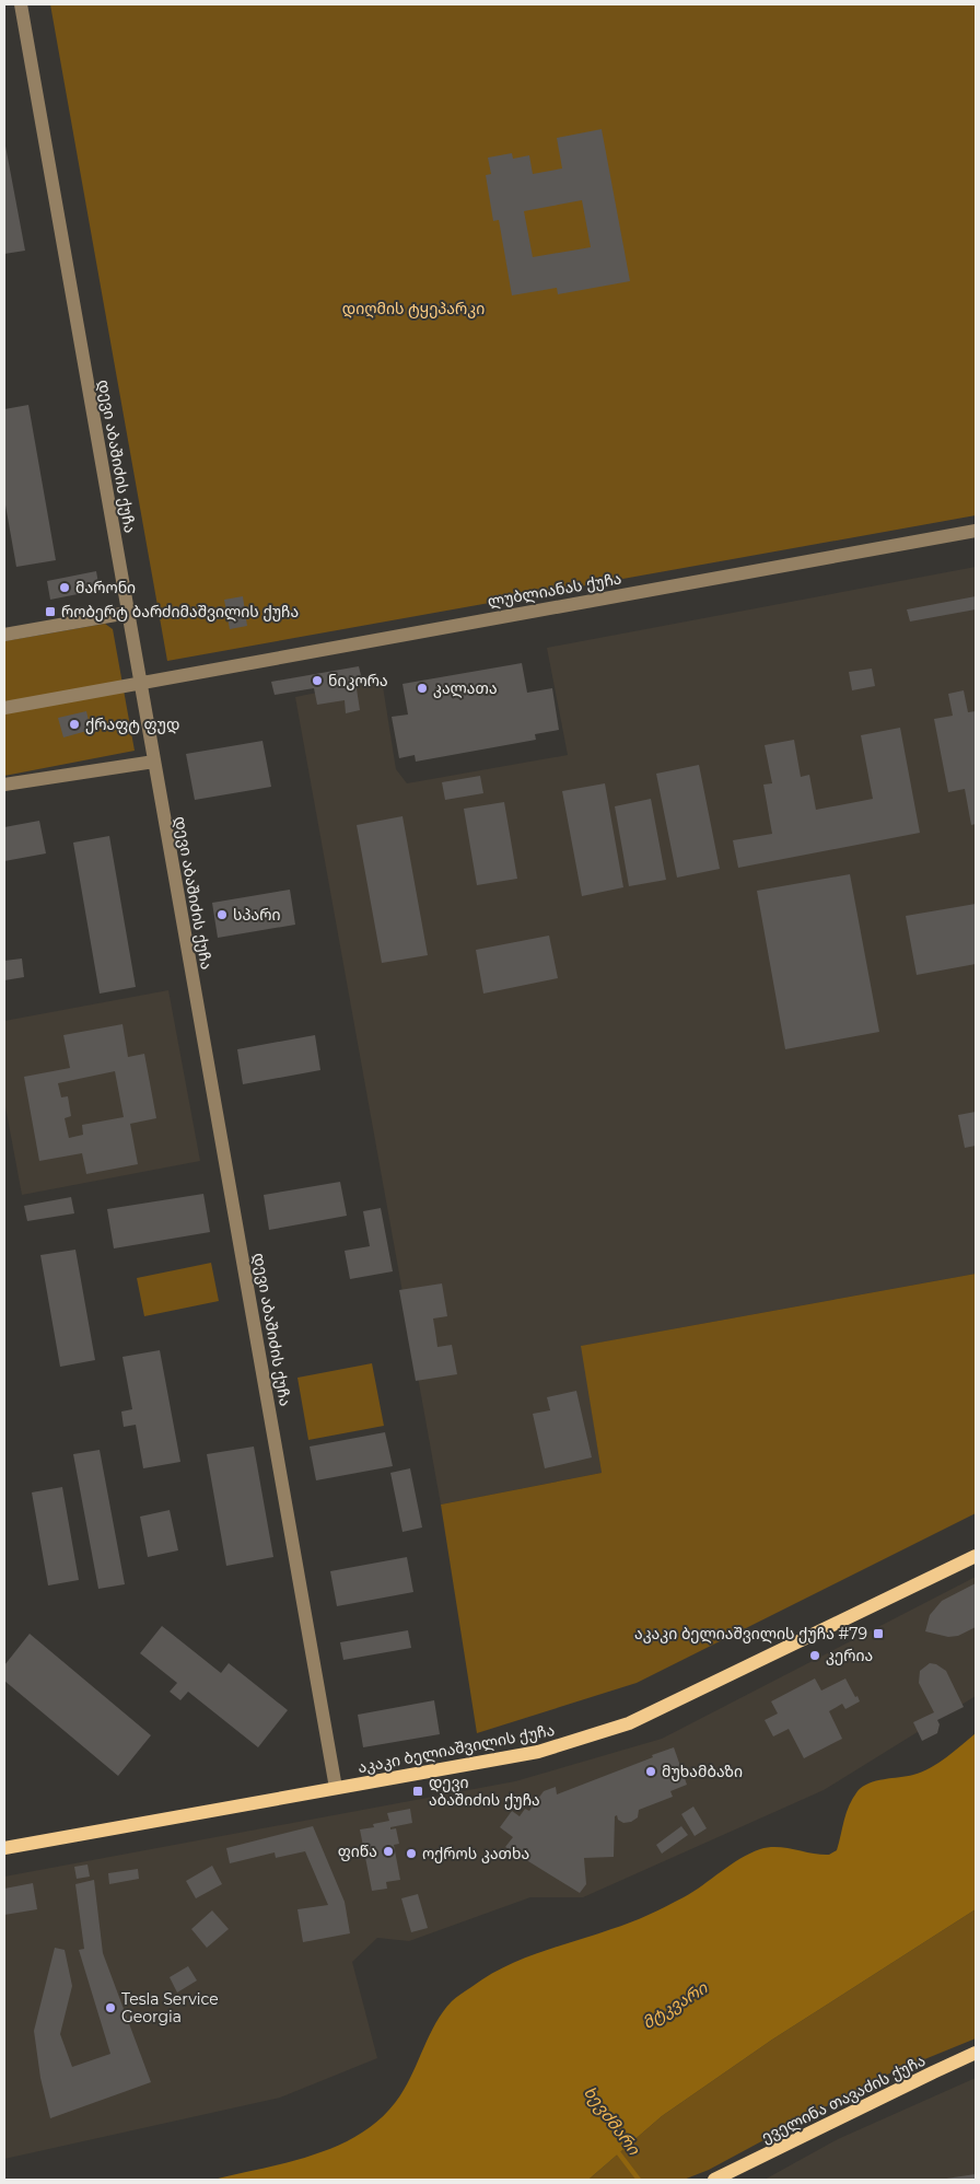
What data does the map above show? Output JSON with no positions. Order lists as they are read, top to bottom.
{
  "streets": {
    "main road": ["აკაკი ბელიაშვილის ქუჩა", "ეველინა თავაძის ქუჩა"],
    "street": ["დევი აბაშიძის ქუჩა", "ლუბლიანას ქუჩა"]
  },
  "crossings": [
    ["დევი აბაშიძის ქუჩა", "ლუბლიანას ქუჩა"],
    ["დევი აბაშიძის ქუჩა", "აკაკი ბელიაშვილის ქუჩა"]
  ],
  "water": ["მტკვარი", "ხევძმარი"],
  "parks": ["დიღმის ტყეპარკი"],
  "places": {
    "other": [
      "მარონი",
      "ნიკორა",
      "კალათა",
      "ქრაფტ ფუდ",
      "სპარი",
      "კერია",
      "მუხამბაზი",
      "ფიწა",
      "ოქროს კათხა",
      "Tesla Service Georgia"
    ],
    "transit": ["რობერტ ბარძიმაშვილის ქუჩა", "აკაკი ბელიაშვილის ქუჩა #79", "დევი აბაშიძის ქუჩა"]
  }
}
